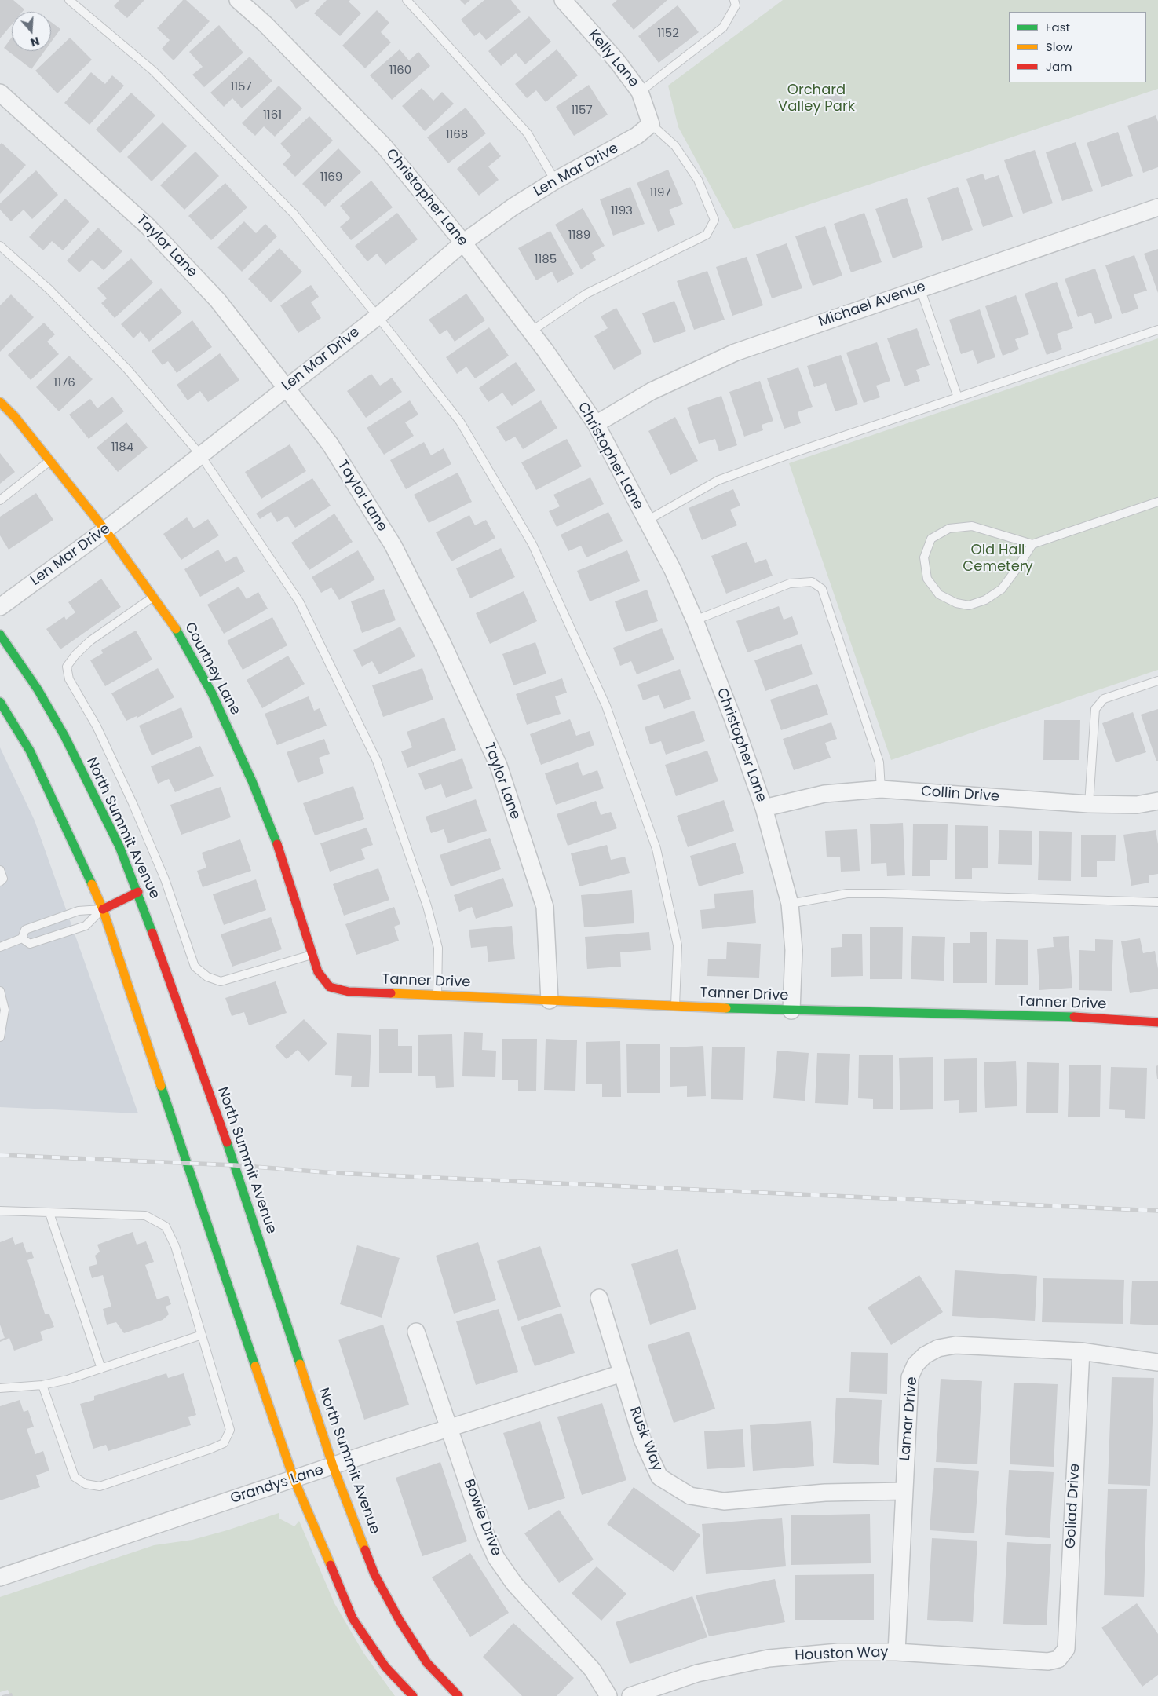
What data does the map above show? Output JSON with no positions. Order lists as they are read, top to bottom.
{
  "streets": {
    "main road": ["Courtney Lane", "North Summit Avenue", "Tanner Drive"],
    "street": [
      "Kelly Lane",
      "Len Mar Drive",
      "Christopher Lane",
      "Taylor Lane",
      "Michael Avenue",
      "Collin Drive",
      "Lamar Drive",
      "Rusk Way",
      "Grandys Lane",
      "Goliad Drive",
      "Bowie Drive",
      "Houston Way"
    ]
  },
  "crossings": [
    ["Kelly Lane", "Len Mar Drive"],
    ["Len Mar Drive", "Christopher Lane"],
    ["Len Mar Drive", "Taylor Lane"],
    ["Len Mar Drive", "Courtney Lane"],
    ["Christopher Lane", "Michael Avenue"],
    ["Christopher Lane", "Collin Drive"],
    ["Christopher Lane", "Tanner Drive"],
    ["Taylor Lane", "Tanner Drive"],
    ["Courtney Lane", "Tanner Drive"],
    ["North Summit Avenue", "Grandys Lane"],
    ["Lamar Drive", "Rusk Way"],
    ["Lamar Drive", "Goliad Drive"],
    ["Lamar Drive", "Houston Way"],
    ["Rusk Way", "Grandys Lane"],
    ["Grandys Lane", "Bowie Drive"],
    ["Goliad Drive", "Houston Way"]
  ],
  "parks": ["Orchard Valley Park", "Old Hall Cemetery"],
  "house_numbers": [
    "1152",
    "1160",
    "1157",
    "1157",
    "1161",
    "1168",
    "1169",
    "1197",
    "1193",
    "1189",
    "1185",
    "1176",
    "1184"
  ],
  "legend": ["Fast", "Slow", "Jam"],
  "north": "bottom"
}
